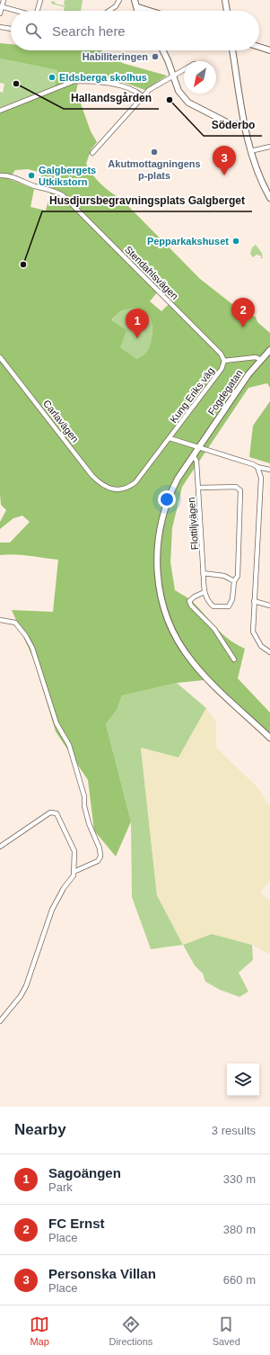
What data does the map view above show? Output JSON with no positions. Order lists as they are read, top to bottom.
{
  "streets": {
    "street": [
      "Stendahlsvägen",
      "Fogdegatan",
      "Kung Eriks väg",
      "Carlavägen",
      "Flottiljvägen"
    ]
  },
  "crossings": [
    ["Stendahlsvägen", "Kung Eriks väg"],
    ["Fogdegatan", "Kung Eriks väg"],
    ["Fogdegatan", "Flottiljvägen"],
    ["Kung Eriks väg", "Carlavägen"]
  ],
  "places": [
    "Habiliteringen",
    "Eldsberga skolhus",
    "Hallandsgården",
    "Söderbo",
    "Akutmottagningens p-plats",
    "Galgbergets Utkikstorn",
    "Pepparkakshuset",
    "Husdjursbegravningsplats Galgberget"
  ],
  "north": "bottom left",
  "page": {
    "search": "Search here",
    "pins": ["3", "2", "1"],
    "heading": ["Nearby", "3 results"],
    "list": [
      {
        "mark": "1",
        "name": "Sagoängen",
        "note": "Park",
        "value": "330 m"
      },
      {
        "mark": "2",
        "name": "FC Ernst",
        "note": "Place",
        "value": "380 m"
      },
      {
        "mark": "3",
        "name": "Personska Villan",
        "note": "Place",
        "value": "660 m"
      }
    ],
    "nav": ["Map", "Directions", "Saved"]
  }
}
